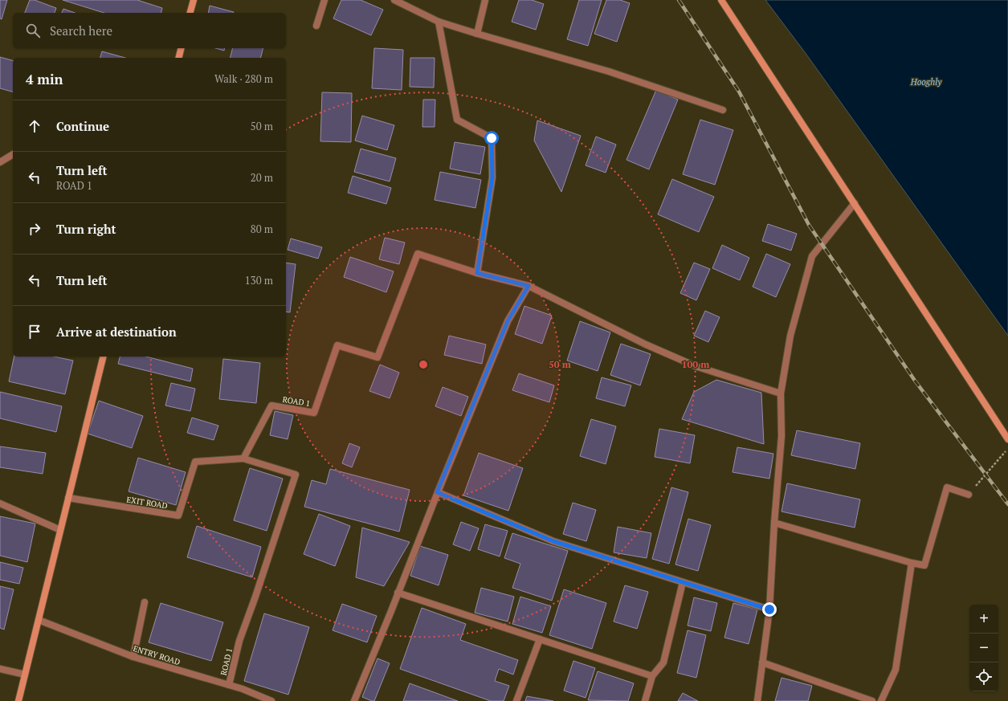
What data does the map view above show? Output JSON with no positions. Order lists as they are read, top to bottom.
{
  "streets": {
    "street": ["ROAD 1", "EXIT ROAD", "ENTRY ROAD"]
  },
  "crossings": [
    ["ROAD 1", "EXIT ROAD"],
    ["ROAD 1", "ENTRY ROAD"]
  ],
  "water": ["Hooghly"],
  "page": {
    "search": "Search here",
    "heading": ["4 min", "Walk · 280 m"],
    "list": [
      ["Continue", "50 m"],
      ["Turn left", "ROAD 1", "20 m"],
      ["Turn right", "80 m"],
      ["Turn left", "130 m"],
      "Arrive at destination"
    ],
    "map_buttons": ["+", "−"]
  },
  "rings": ["50 m", "100 m"]
}
